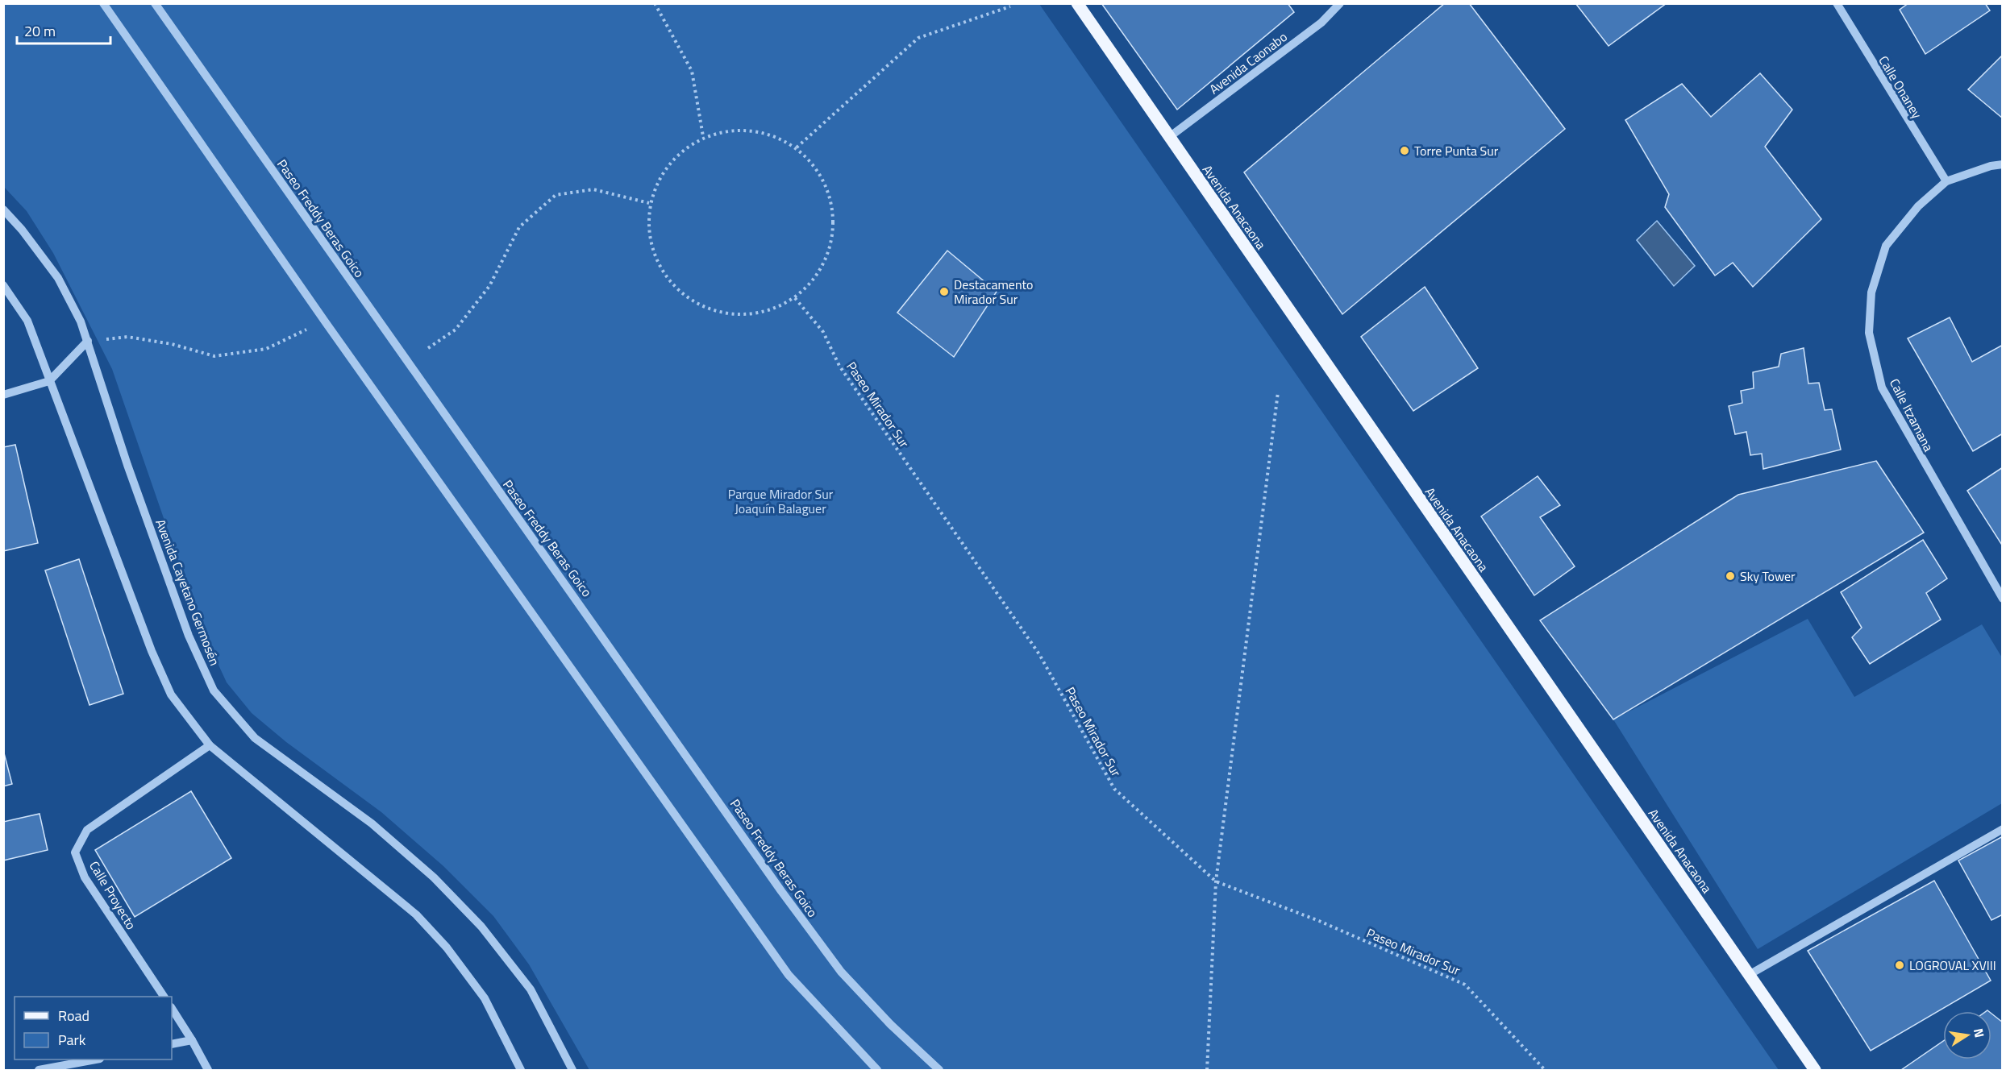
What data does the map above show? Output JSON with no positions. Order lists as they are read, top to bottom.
{
  "streets": {
    "main road": ["Avenida Anacaona"],
    "street": [
      "Avenida Caonabo",
      "Calle Onaney",
      "Paseo Freddy Beras Goico",
      "Calle Itzamana",
      "Avenida Cayetano Germosén",
      "Calle Proyecto"
    ],
    "path": ["Paseo Mirador Sur"]
  },
  "crossings": [
    ["Avenida Caonabo", "Avenida Anacaona"],
    ["Calle Onaney", "Calle Itzamana"]
  ],
  "parks": ["Parque Mirador Sur Joaquín Balaguer"],
  "places": [
    "Torre Punta Sur",
    "Destacamento Mirador Sur",
    "Sky Tower",
    "LOGROVAL XVIII"
  ],
  "legend": ["Road", "Park"],
  "scale_bar": "20 m",
  "north": "right"
}
